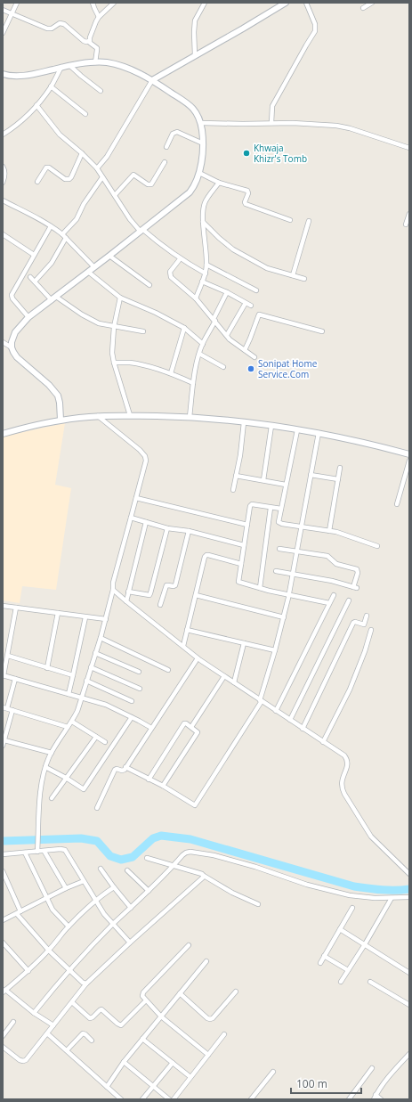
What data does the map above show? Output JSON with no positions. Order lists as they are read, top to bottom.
{
  "places": ["Khwaja Khizr's Tomb", "Sonipat Home Service.Com"],
  "scale_bar": "100 m"
}
